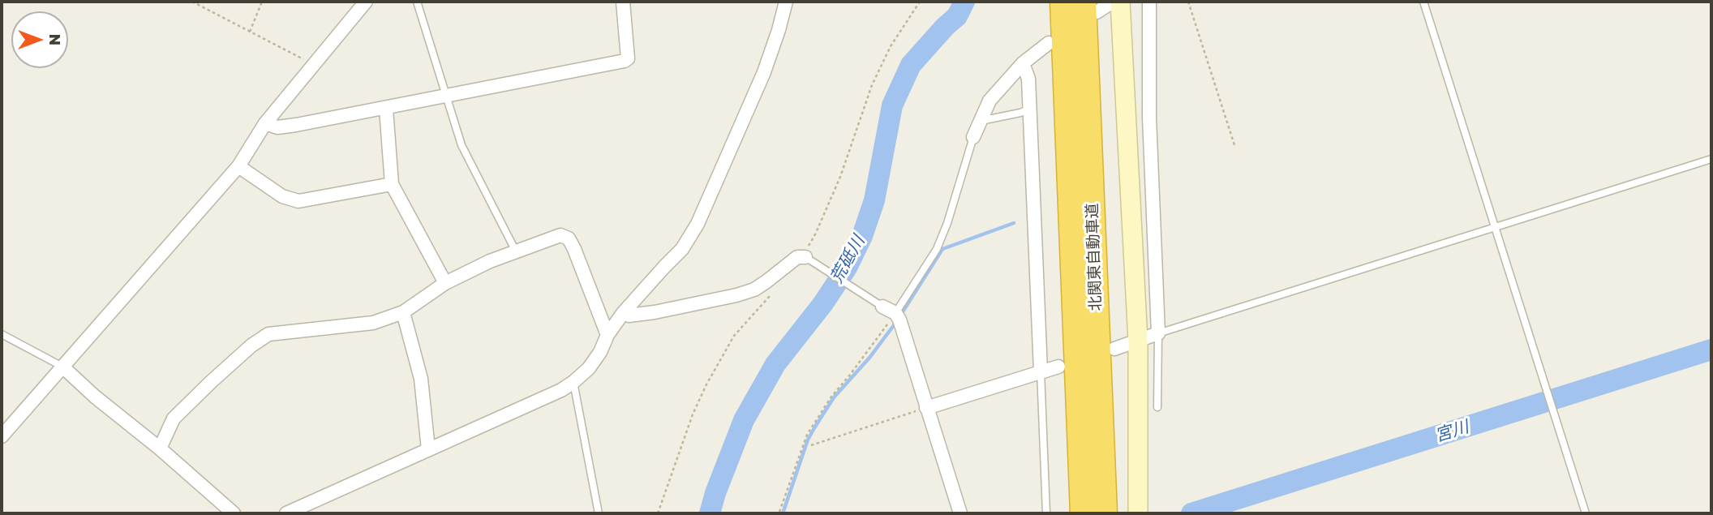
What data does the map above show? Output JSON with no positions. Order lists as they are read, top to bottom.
{
  "streets": {
    "highway": ["北関東自動車道"]
  },
  "water": ["荒砥川", "宮川"],
  "north": "right"
}
